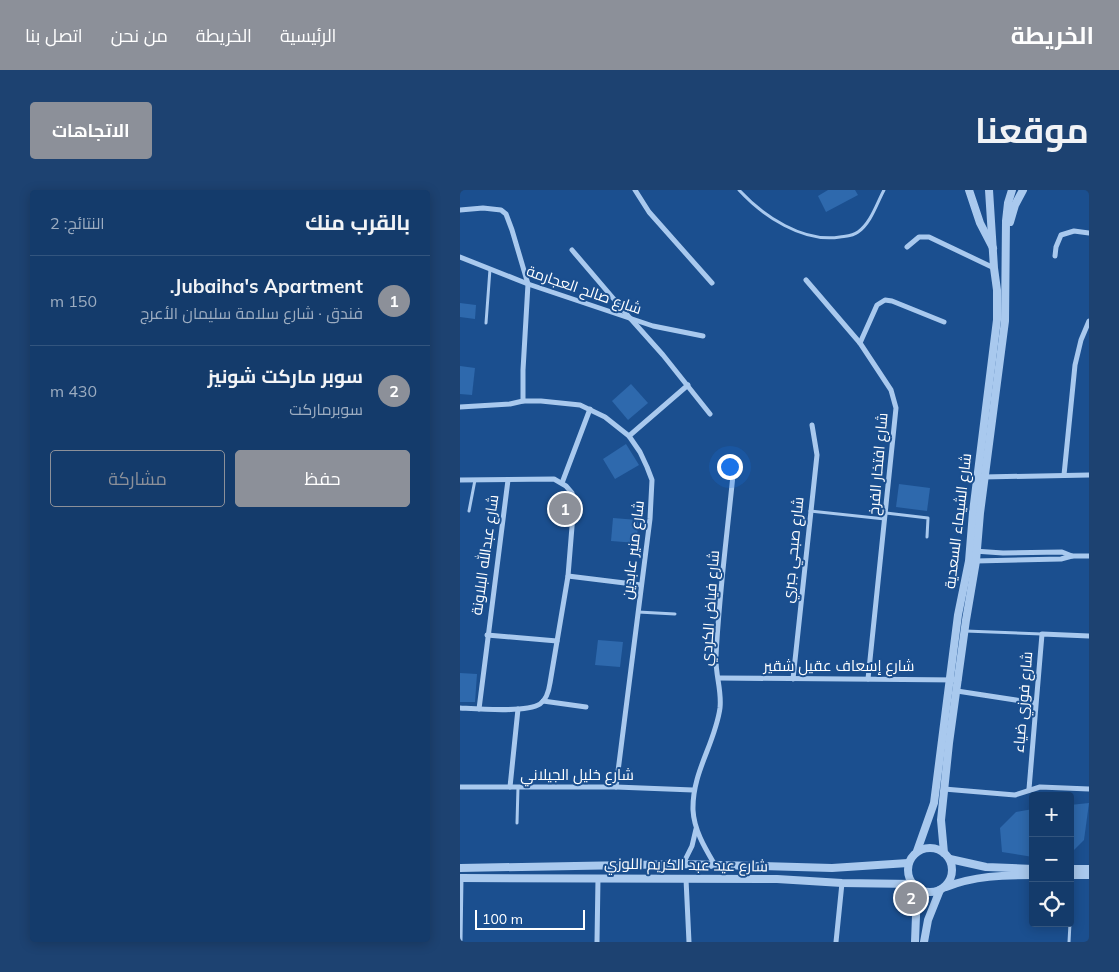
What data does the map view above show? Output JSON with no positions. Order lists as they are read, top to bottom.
{
  "streets": {
    "street": [
      "شارع صالح العجارمة",
      "شارع افتخار الفرخ",
      "شارع الشيماء السعدية",
      "شارع منير عابدين",
      "شارع صبحي جبري",
      "شارع عبدالله البلاونة",
      "شارع فياض الكردي",
      "شارع إسعاف عقيل شقير",
      "شارع فوزي ضياء",
      "شارع خليل الجيلاني",
      "شارع عيد عبد الكريم اللوزي"
    ]
  },
  "crossings": [
    ["شارع افتخار الفرخ", "شارع إسعاف عقيل شقير"],
    ["شارع الشيماء السعدية", "شارع إسعاف عقيل شقير"],
    ["شارع الشيماء السعدية", "شارع عيد عبد الكريم اللوزي"],
    ["شارع منير عابدين", "شارع خليل الجيلاني"],
    ["شارع صبحي جبري", "شارع إسعاف عقيل شقير"],
    ["شارع فياض الكردي", "شارع إسعاف عقيل شقير"],
    ["شارع فياض الكردي", "شارع خليل الجيلاني"],
    ["شارع فياض الكردي", "شارع عيد عبد الكريم اللوزي"]
  ],
  "scale_bar": "100 m",
  "page": {
    "header": "الخريطة",
    "nav": [
      "الرئيسية",
      "الخريطة",
      "من نحن",
      "اتصل بنا"
    ],
    "title": "موقعنا",
    "buttons": [
      "الاتجاهات",
      ["حفظ", "مشاركة"]
    ],
    "heading": ["بالقرب منك", "النتائج: 2"],
    "list": [
      {
        "mark": "1",
        "name": "Jubaiha's Apartment.",
        "note": "فندق · شارع سلامة سليمان الأعرج",
        "value": "150 m"
      },
      {
        "mark": "2",
        "name": "سوبر ماركت شونيز",
        "note": "سوبرماركت",
        "value": "430 m"
      }
    ],
    "pins": ["1", "2"],
    "map_buttons": ["+", "−"],
    "scale": "100 m"
  }
}
